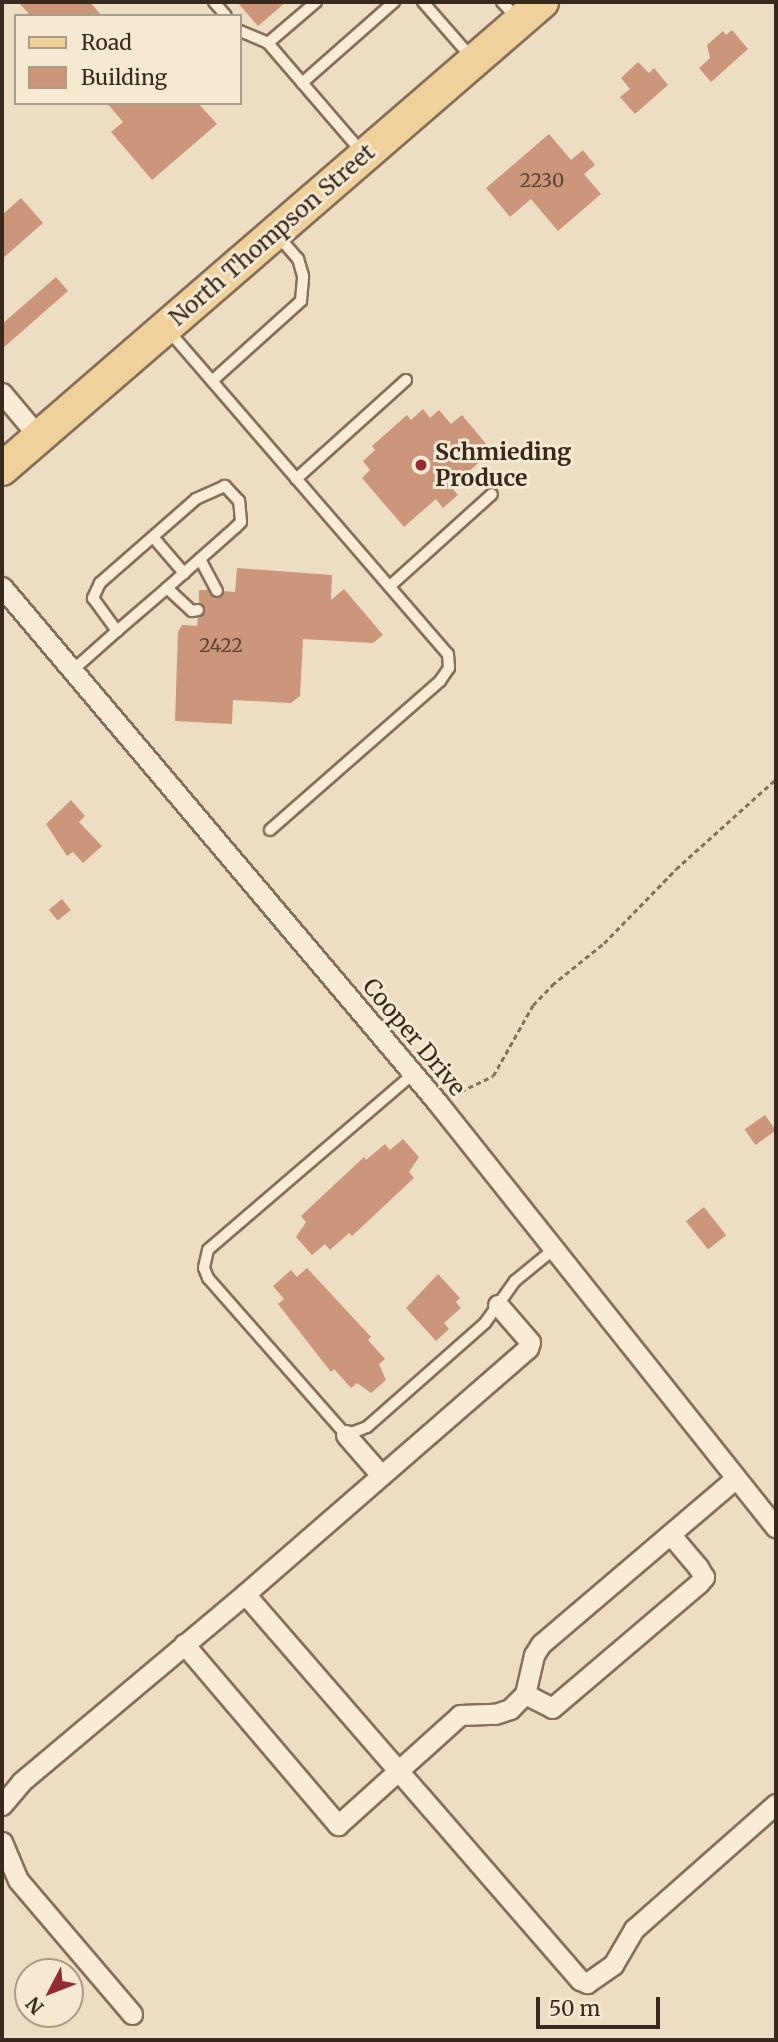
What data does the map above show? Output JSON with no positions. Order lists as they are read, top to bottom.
{
  "streets": {
    "main road": ["North Thompson Street"],
    "street": ["Cooper Drive"]
  },
  "places": ["Schmieding Produce"],
  "house_numbers": ["2230", "2422"],
  "legend": ["Road", "Building"],
  "scale_bar": "50 m",
  "north": "bottom left"
}
